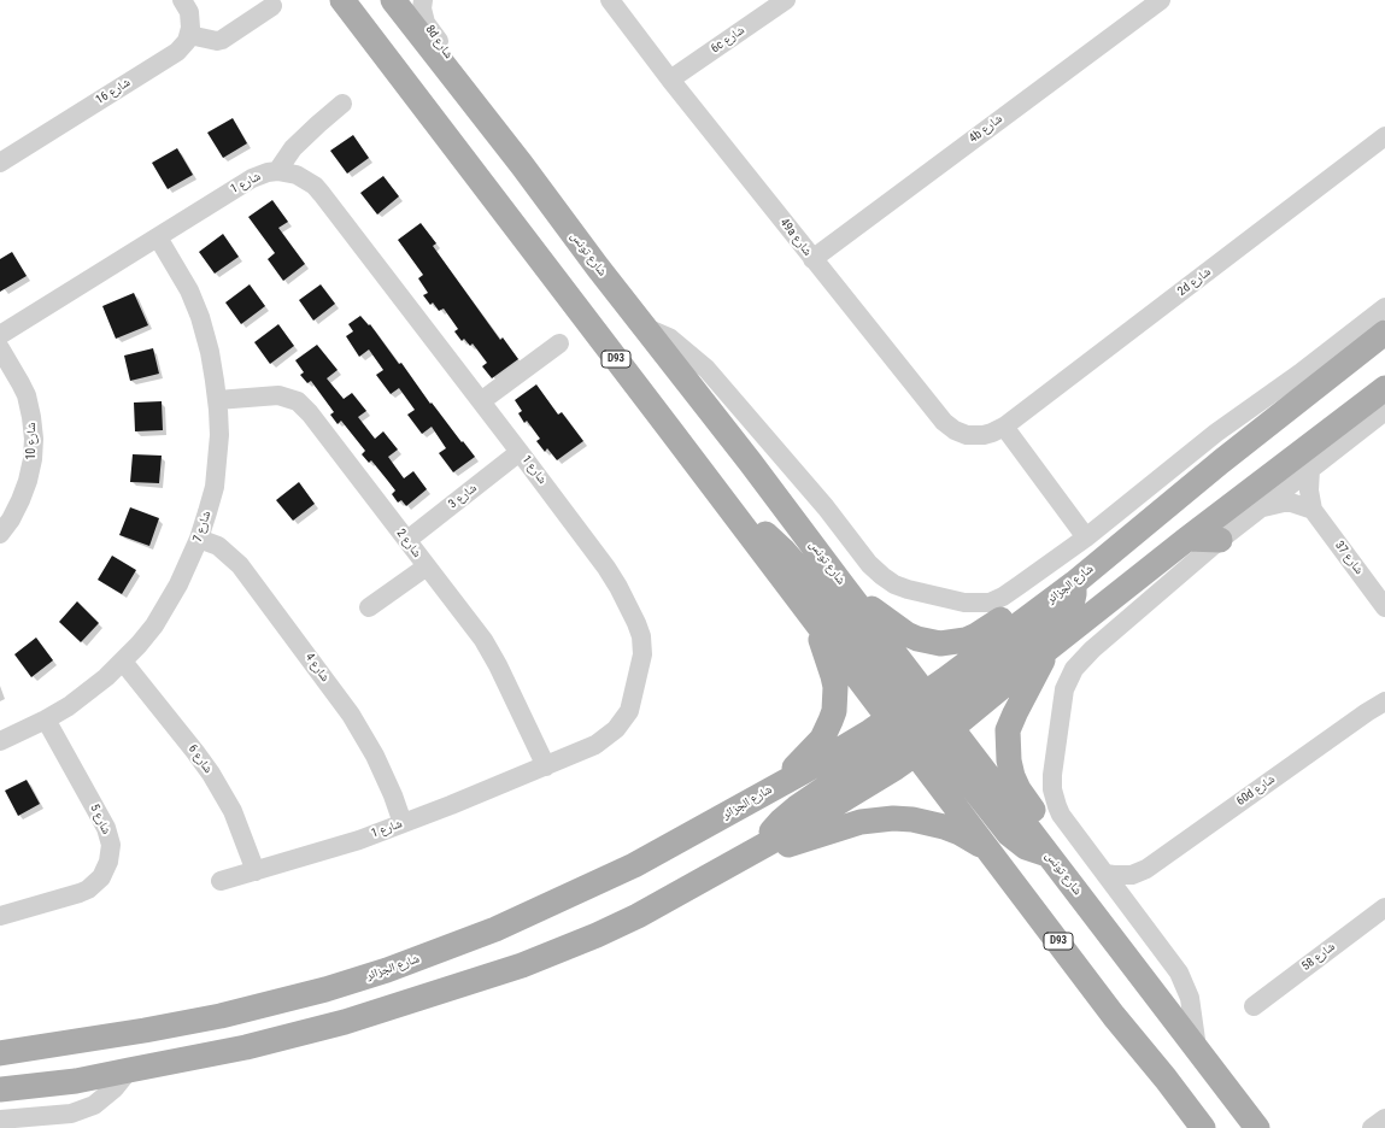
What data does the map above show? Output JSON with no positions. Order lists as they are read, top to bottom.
{
  "streets": {
    "main road": ["شارع تونس", "D93", "شارع الجزائر"],
    "street": [
      "6c شارع",
      "8d شارع",
      "شارع 16",
      "4b شارع",
      "شارع 1",
      "49a شارع",
      "2d شارع",
      "شارع 10",
      "شارع 3",
      "شارع 7",
      "شارع 2",
      "شارع 37",
      "شارع 4",
      "شارع 6",
      "60d شارع",
      "شارع 5",
      "شارع 58"
    ]
  },
  "crossings": [
    ["6c شارع", "49a شارع"],
    ["8d شارع", "شارع تونس"],
    ["4b شارع", "49a شارع"],
    ["شارع 1", "شارع 3"],
    ["شارع 1", "شارع 7"],
    ["شارع 1", "شارع 2"],
    ["شارع 1", "شارع 4"],
    ["شارع 1", "شارع 6"],
    ["49a شارع", "2d شارع"],
    ["شارع تونس", "شارع الجزائر"],
    ["شارع 3", "شارع 2"],
    ["شارع 7", "شارع 2"],
    ["شارع 7", "شارع 4"],
    ["شارع 7", "شارع 6"],
    ["شارع 7", "شارع 5"]
  ]
}
